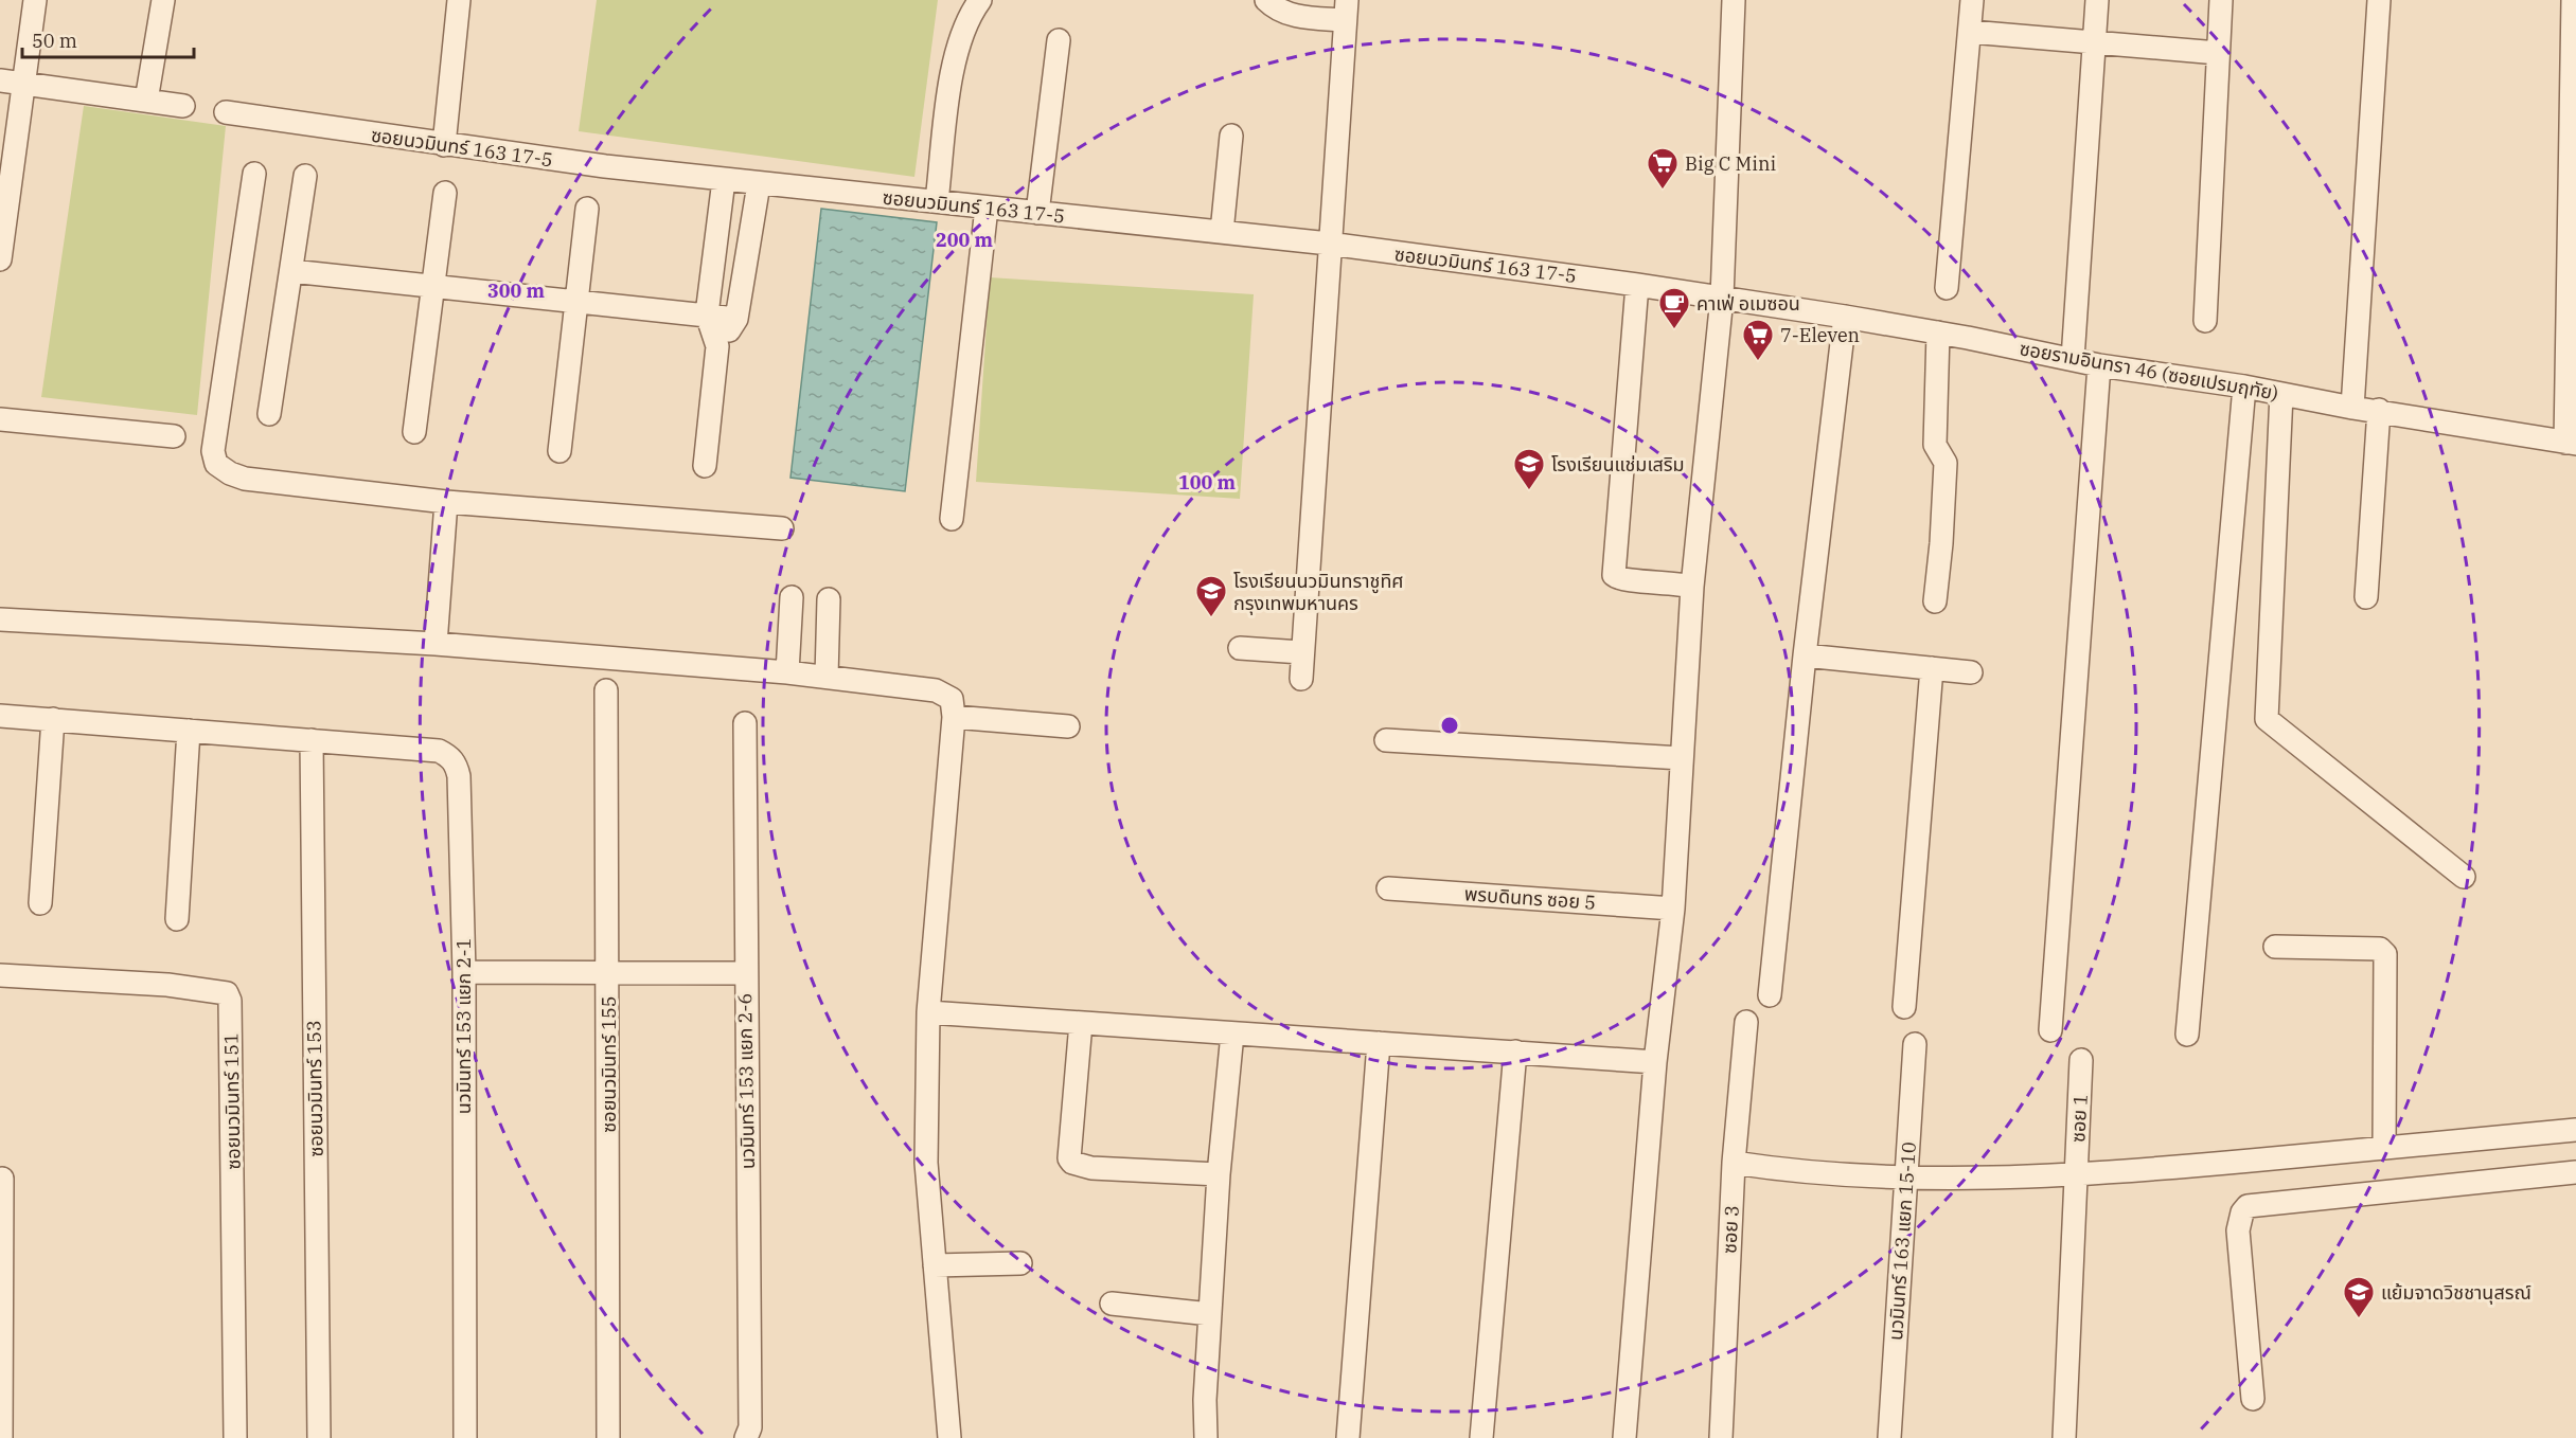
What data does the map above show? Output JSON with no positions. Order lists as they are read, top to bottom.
{
  "streets": {
    "street": [
      "ซอยนวมินทร์ 163 17-5",
      "ซอยรามอินทรา 46 (ซอยเปรมฤทัย)",
      "พรบดินทร ซอย 5",
      "นวมินทร์ 153 แยก 2-1",
      "ซอยนวมินทร์ 155",
      "นวมินทร์ 153 แยก 2-6",
      "ซอยนวมินทร์ 153",
      "ซอยนวมินทร์ 151",
      "ซอย 1",
      "ซอย 3",
      "นวมินทร์ 163 แยก 15-10"
    ]
  },
  "crossings": [
    ["ซอยนวมินทร์ 163 17-5", "ซอยรามอินทรา 46 (ซอยเปรมฤทัย)"],
    ["นวมินทร์ 153 แยก 2-1", "ซอยนวมินทร์ 153"]
  ],
  "places": {
    "supermarket": ["Big C Mini", "7-Eleven"],
    "cafe": ["คาเฟ่ อเมซอน"],
    "school or university": ["โรงเรียนแช่มเสริม", "โรงเรียนนวมินทราชูทิศ กรุงเทพมหานคร", "แย้มจาดวิชชานุสรณ์"]
  },
  "scale_bar": "50 m",
  "rings": ["200 m", "300 m", "100 m"]
}
